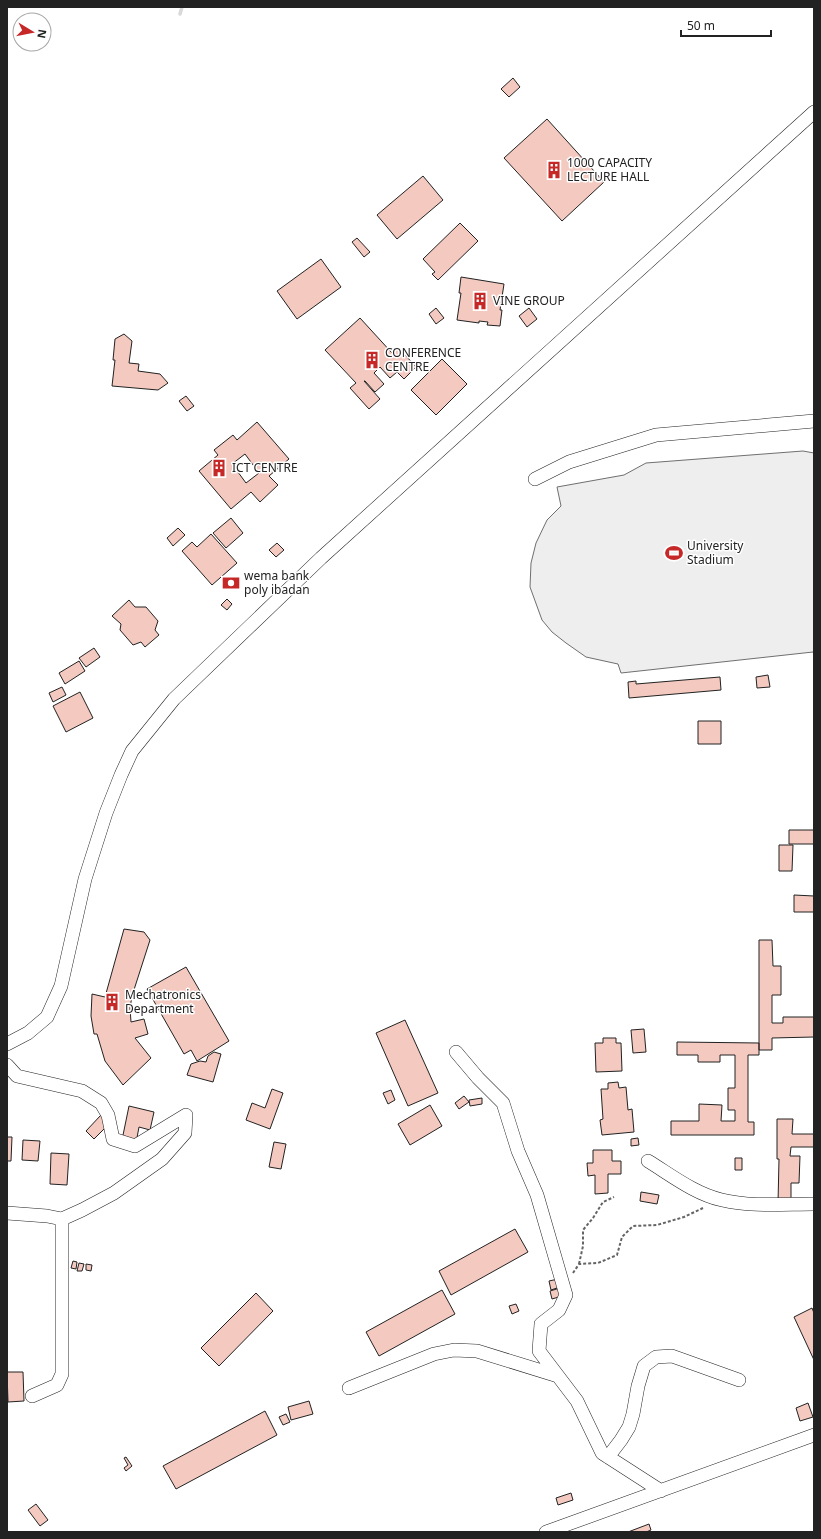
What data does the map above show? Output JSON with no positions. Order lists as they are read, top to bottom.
{
  "places": {
    "building": [
      "1000 CAPACITY LECTURE HALL",
      "VINE GROUP",
      "CONFERENCE CENTRE",
      "ICT CENTRE",
      "Mechatronics Department"
    ],
    "sports": ["University Stadium"],
    "bank": ["wema bank poly ibadan"]
  },
  "scale_bar": "50 m",
  "north": "right"
}
